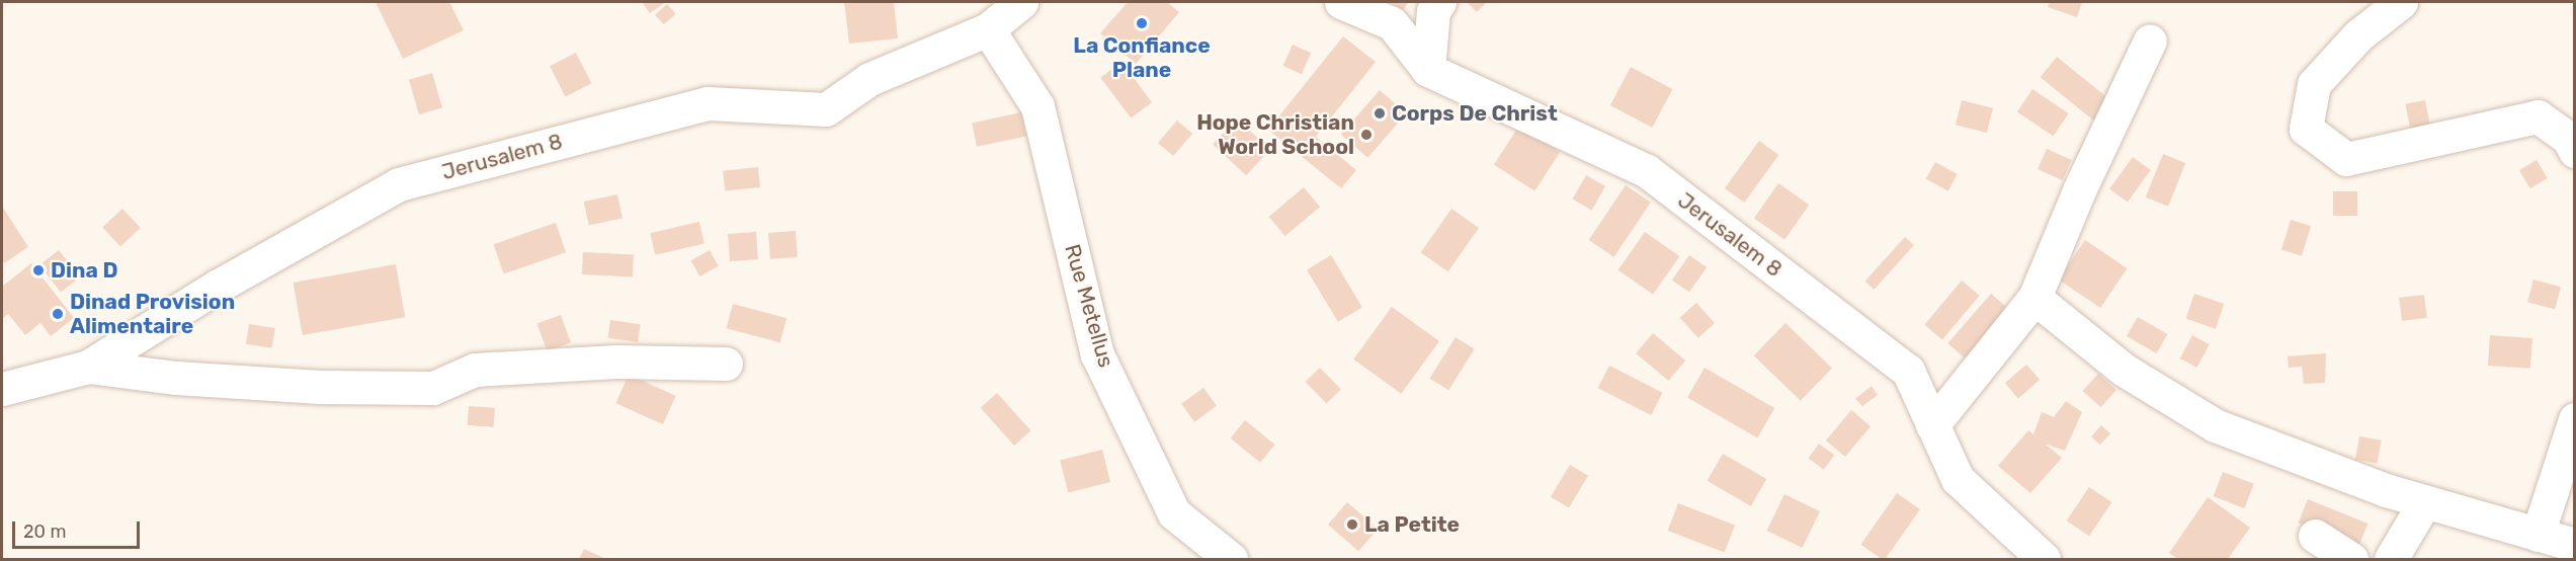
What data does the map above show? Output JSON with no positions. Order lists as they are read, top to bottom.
{
  "streets": {
    "street": ["Jerusalem 8", "Rue Metellus"]
  },
  "crossings": [
    ["Jerusalem 8", "Rue Metellus"]
  ],
  "places": [
    "La Confiance Plane",
    "Corps De Christ",
    "Hope Christian World School",
    "Dina D",
    "Dinad Provision Alimentaire",
    "La Petite"
  ],
  "scale_bar": "20 m"
}
